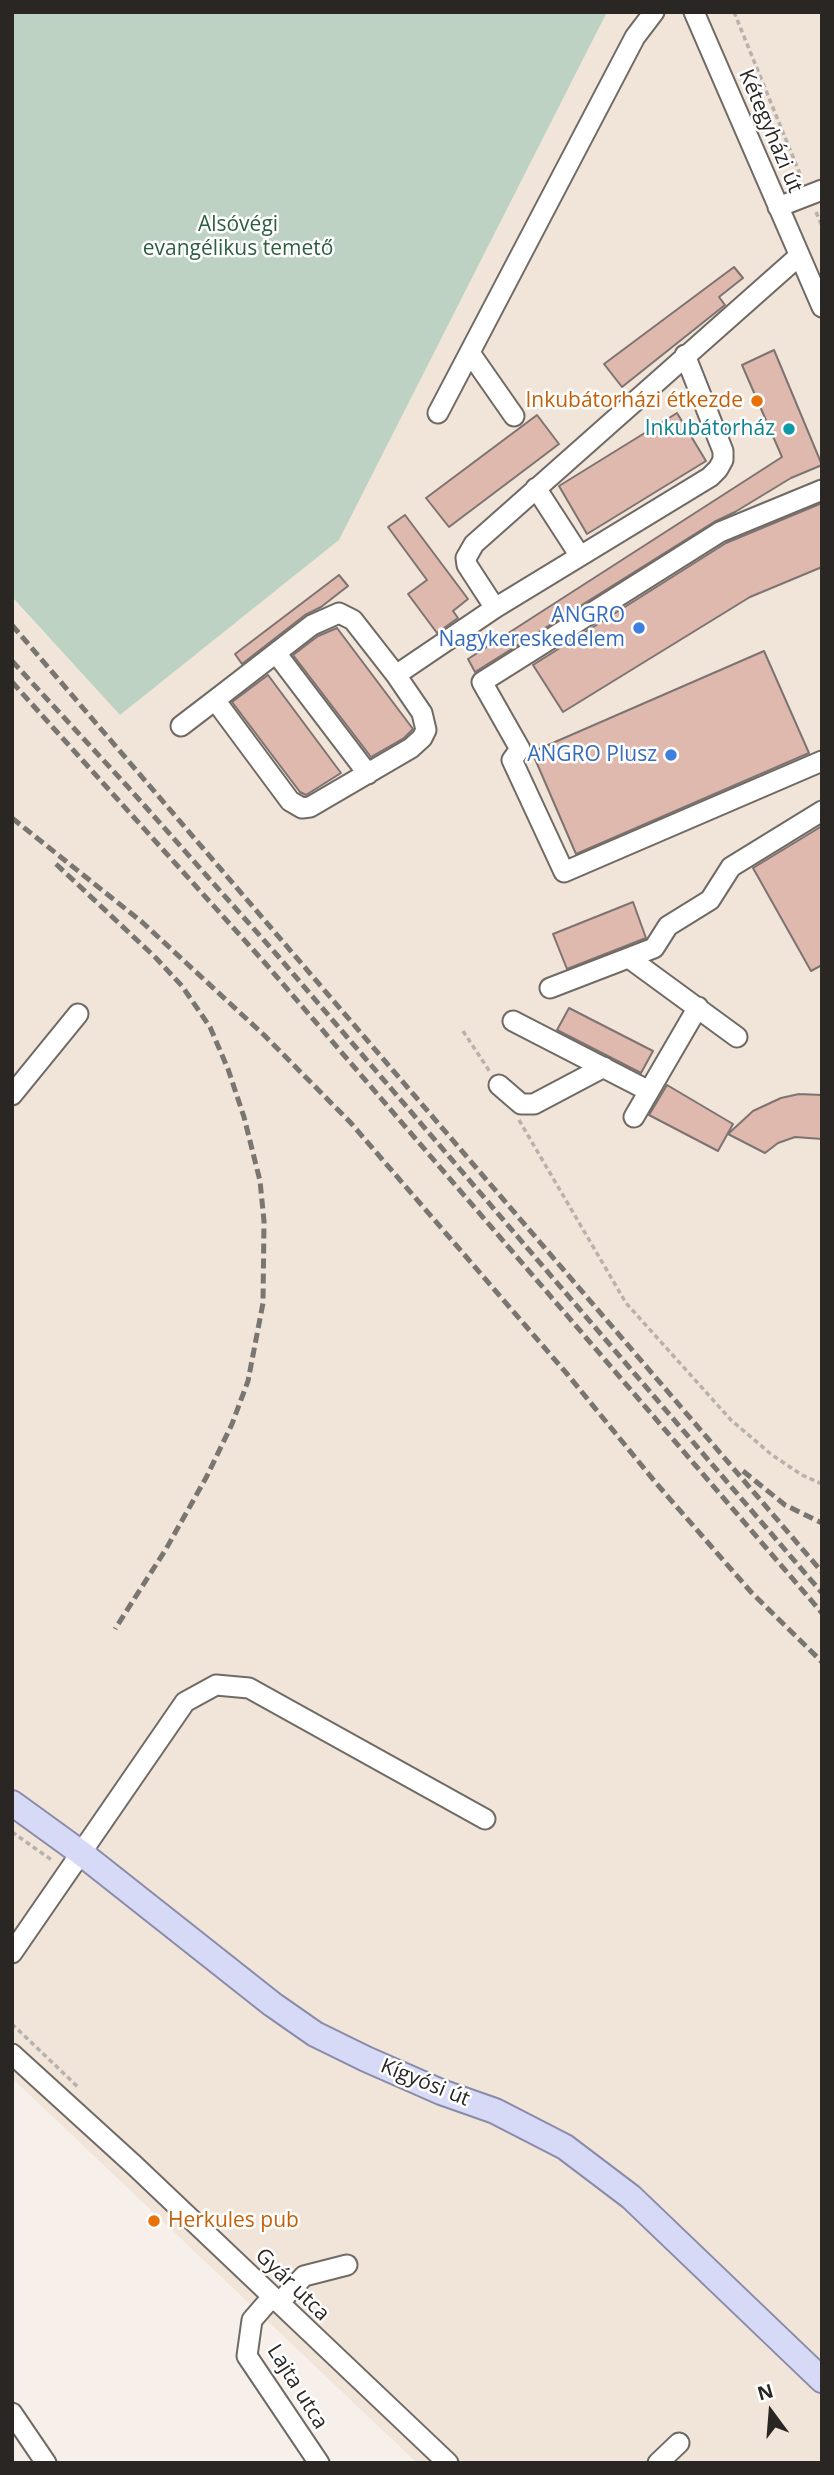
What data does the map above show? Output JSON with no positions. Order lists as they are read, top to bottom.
{
  "streets": {
    "main road": ["Kígyósi út"],
    "street": ["Kétegyházi út", "Gyár utca", "Lajta utca"]
  },
  "crossings": [
    ["Gyár utca", "Lajta utca"]
  ],
  "parks": ["Alsóvégi evangélikus temető"],
  "places": [
    "Inkubátorházi étkezde",
    "Inkubátorház",
    "ANGRO Nagykereskedelem",
    "ANGRO Plusz",
    "Herkules pub"
  ],
  "north": "top"
}
